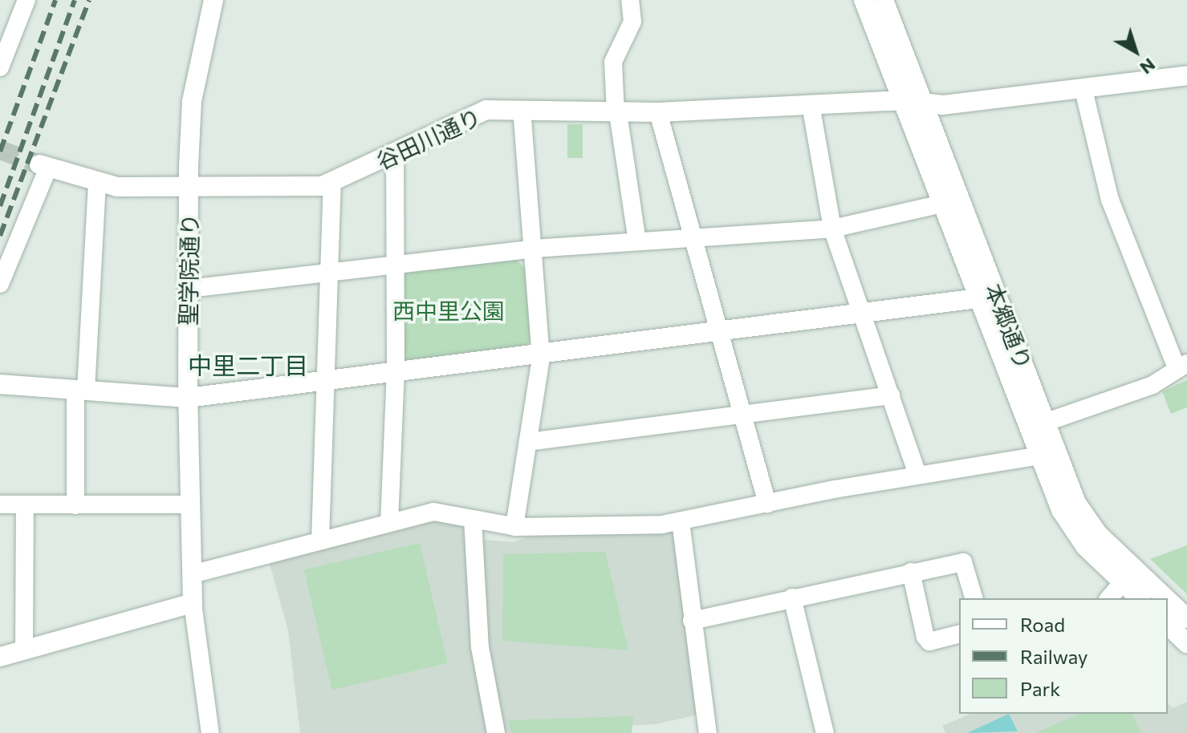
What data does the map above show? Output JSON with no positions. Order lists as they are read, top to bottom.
{
  "streets": {
    "street": ["谷田川通り", "聖学院通り", "本郷通り"]
  },
  "crossings": [
    ["谷田川通り", "聖学院通り"],
    ["谷田川通り", "本郷通り"]
  ],
  "districts": ["中里二丁目"],
  "parks": ["西中里公園"],
  "legend": ["Road", "Railway", "Park"],
  "north": "bottom right"
}
